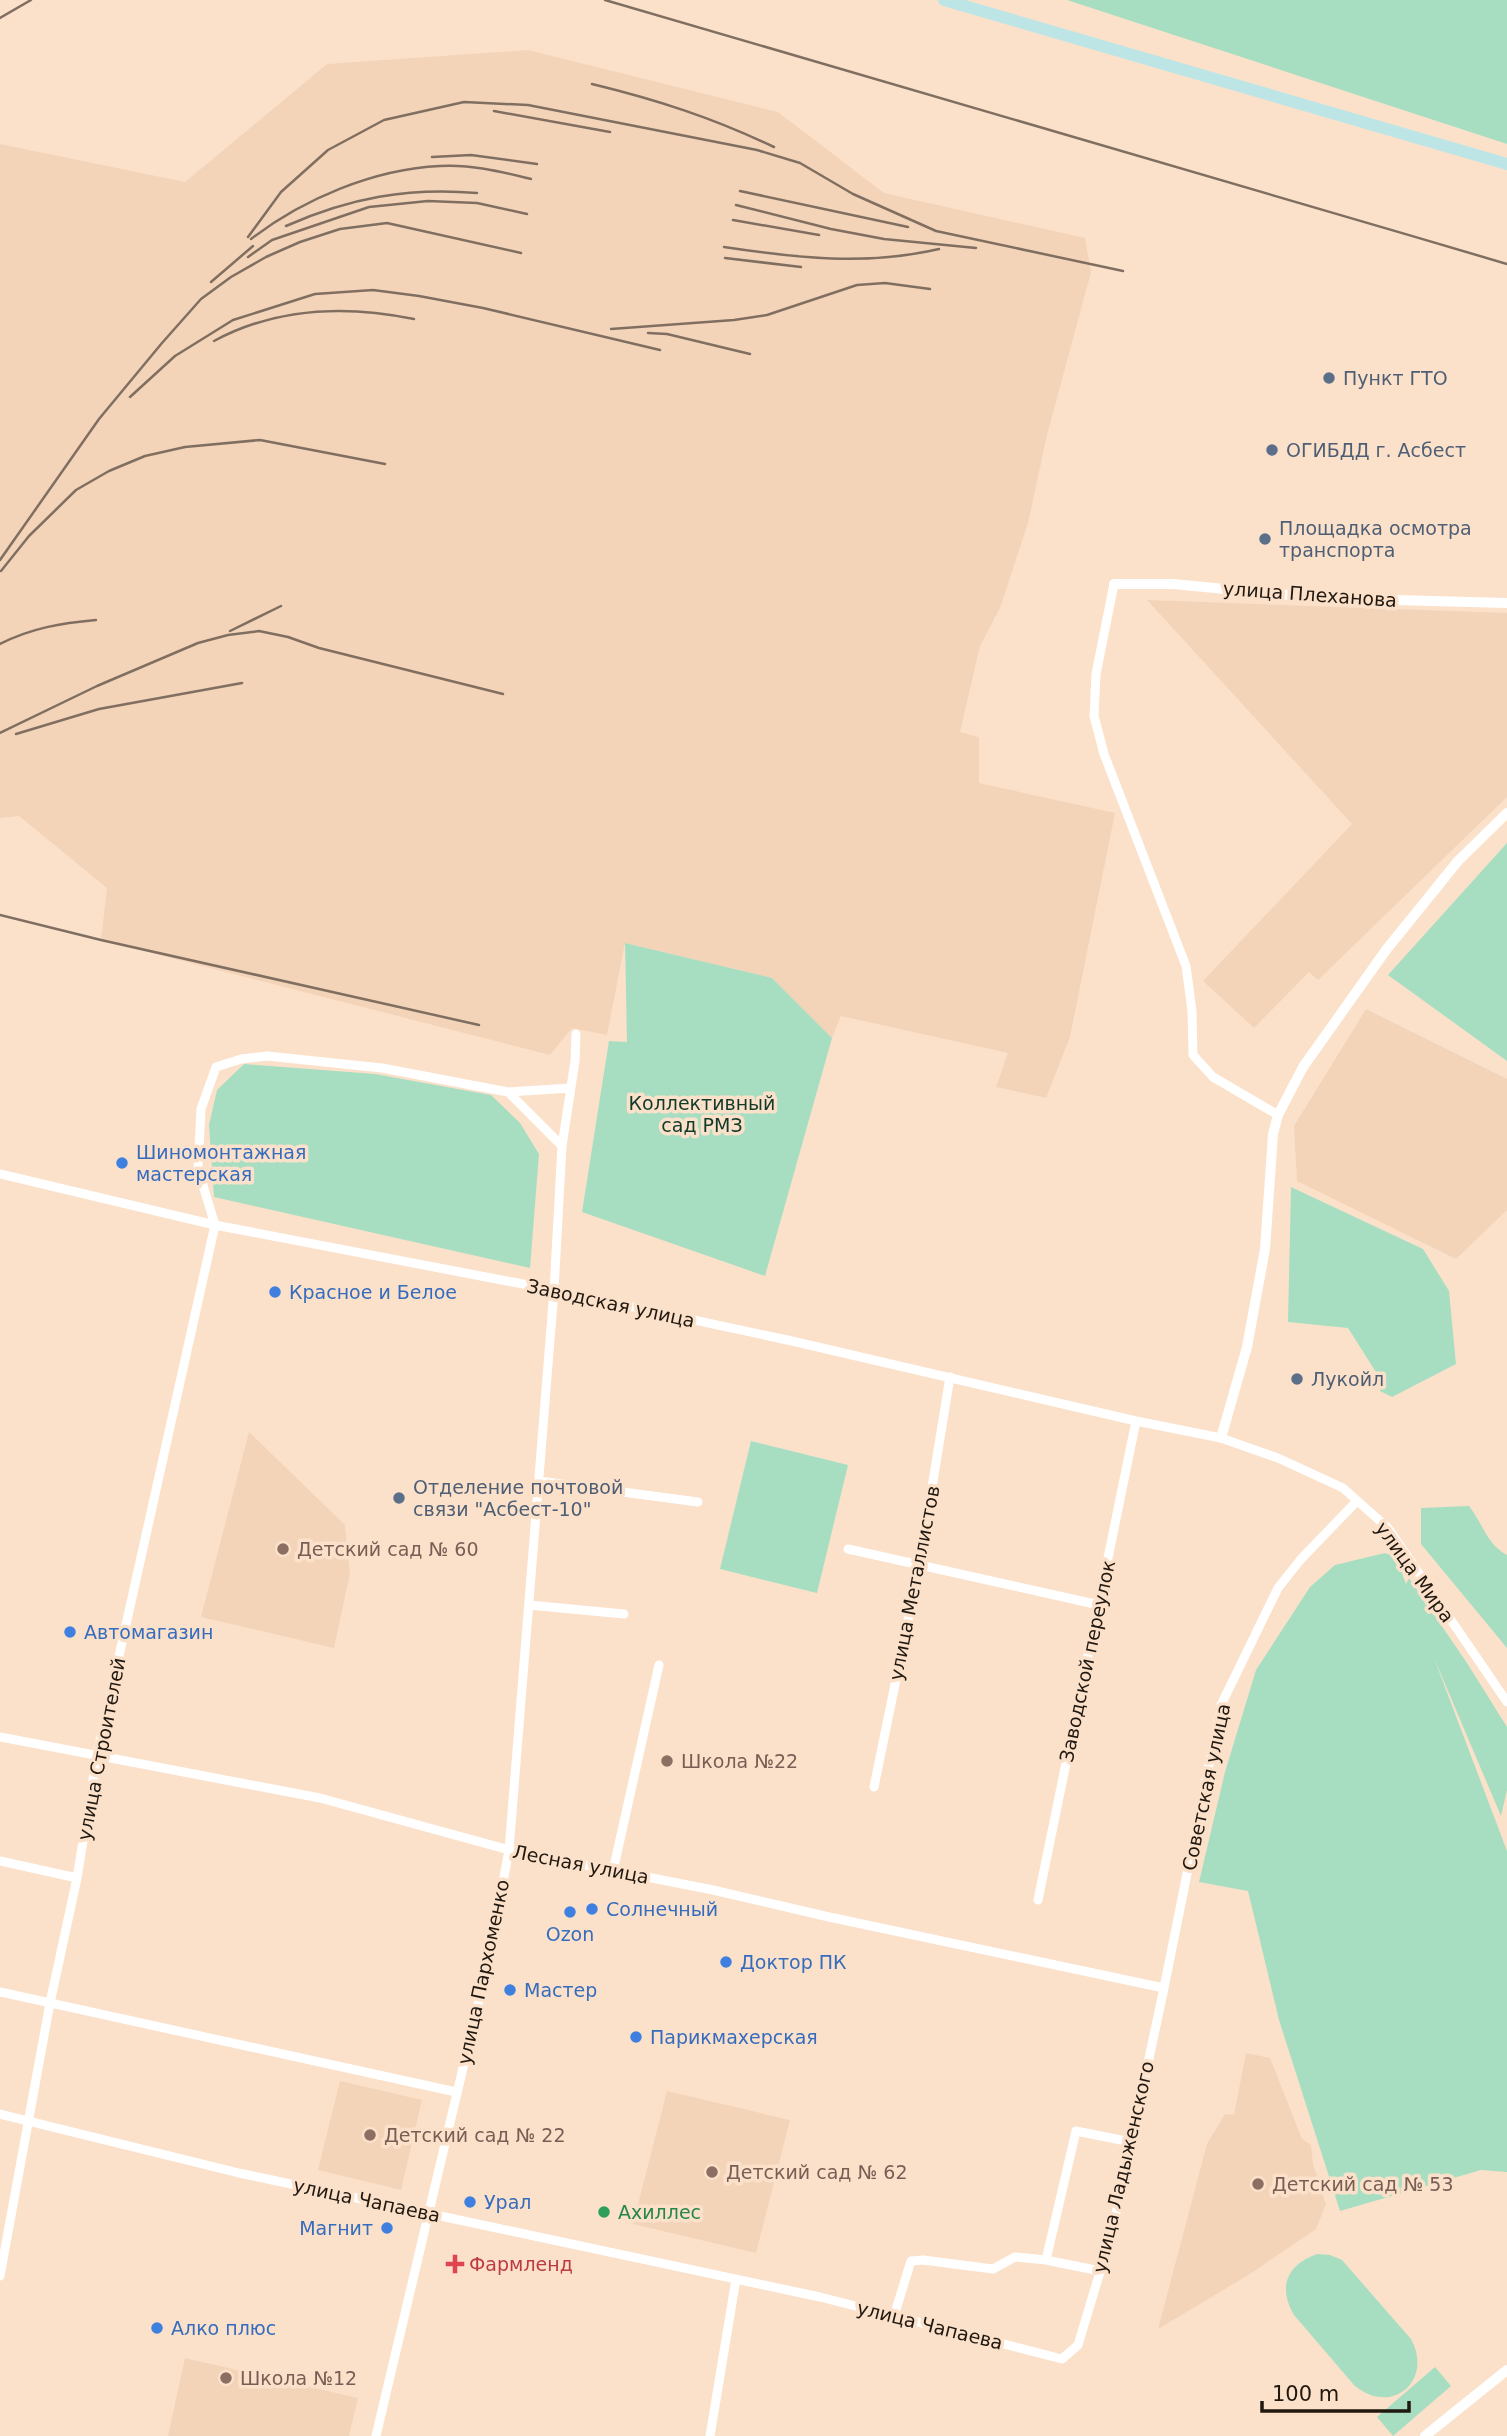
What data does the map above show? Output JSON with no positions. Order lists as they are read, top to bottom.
{
  "streets": {
    "street": [
      "улица Плеханова",
      "Заводская улица",
      "улица Мира",
      "улица Металлистов",
      "Заводской переулок",
      "улица Строителей",
      "Советская улица",
      "Лесная улица",
      "улица Пархоменко",
      "улица Ладыженского",
      "улица Чапаева"
    ]
  },
  "crossings": [
    ["Заводская улица", "улица Мира"],
    ["Заводская улица", "улица Металлистов"],
    ["Заводская улица", "Заводской переулок"],
    ["Заводская улица", "улица Строителей"],
    ["Заводская улица", "улица Пархоменко"],
    ["улица Мира", "Советская улица"],
    ["улица Строителей", "Лесная улица"],
    ["улица Строителей", "улица Чапаева"],
    ["Советская улица", "Лесная улица"],
    ["Советская улица", "улица Ладыженского"],
    ["Лесная улица", "улица Пархоменко"],
    ["Лесная улица", "улица Ладыженского"],
    ["улица Пархоменко", "улица Чапаева"],
    ["улица Ладыженского", "улица Чапаева"]
  ],
  "parks": ["Коллективный сад РМЗ"],
  "places": {
    "other": [
      "Пункт ГТО",
      "ОГИБДД г. Асбест",
      "Площадка осмотра транспорта",
      "Шиномонтажная мастерская",
      "Красное и Белое",
      "Лукойл",
      "Отделение почтовой связи \"Асбест-10\"",
      "Детский сад № 60",
      "Автомагазин",
      "Школа №22",
      "Солнечный",
      "Ozon",
      "Доктор ПК",
      "Мастер",
      "Парикмахерская",
      "Детский сад № 22",
      "Детский сад № 62",
      "Детский сад № 53",
      "Урал",
      "Ахиллес",
      "Магнит",
      "Алко плюс",
      "Школа №12"
    ],
    "health": ["Фармленд"]
  },
  "scale_bar": "100 m"
}
